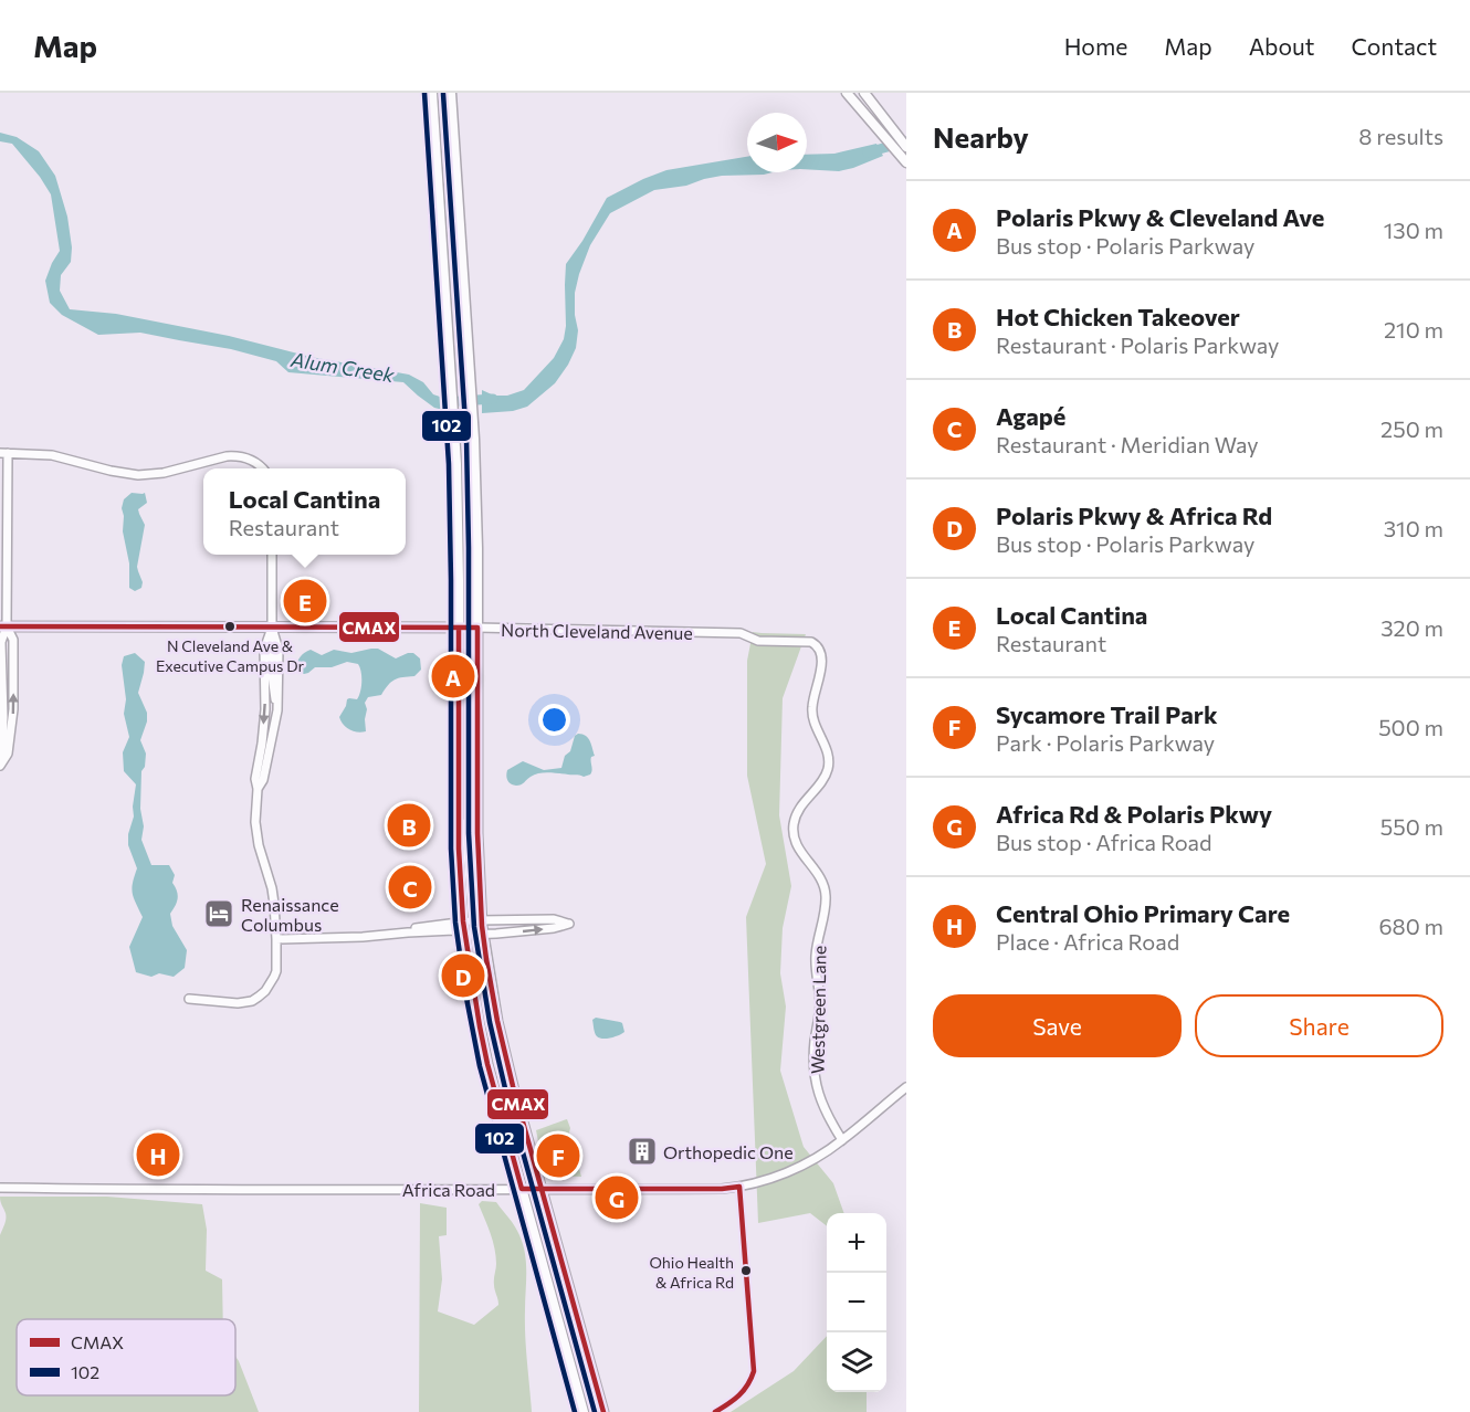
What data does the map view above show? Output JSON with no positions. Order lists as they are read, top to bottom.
{
  "streets": {
    "main road": ["North Cleveland Avenue"],
    "street": ["Westgreen Lane", "Africa Road"]
  },
  "crossings": [
    ["North Cleveland Avenue", "Westgreen Lane"],
    ["Westgreen Lane", "Africa Road"]
  ],
  "water": ["Alum Creek"],
  "places": {
    "other": ["N Cleveland Ave & Executive Campus Dr", "Ohio Health & Africa Rd"],
    "hotel": ["Renaissance Columbus"],
    "building": ["Orthopedic One"]
  },
  "lines": ["transit line 102", "transit line CMAX"],
  "legend": ["CMAX", "102"],
  "north": "right",
  "page": {
    "header": "Map",
    "nav": [
      "Home",
      "Map",
      "About",
      "Contact"
    ],
    "heading": ["Nearby", "8 results"],
    "list": [
      {
        "mark": "A",
        "name": "Polaris Pkwy & Cleveland Ave",
        "note": "Bus stop · Polaris Parkway",
        "value": "130 m"
      },
      {
        "mark": "B",
        "name": "Hot Chicken Takeover",
        "note": "Restaurant · Polaris Parkway",
        "value": "210 m"
      },
      {
        "mark": "C",
        "name": "Agapé",
        "note": "Restaurant · Meridian Way",
        "value": "250 m"
      },
      {
        "mark": "D",
        "name": "Polaris Pkwy & Africa Rd",
        "note": "Bus stop · Polaris Parkway",
        "value": "310 m"
      },
      {
        "mark": "E",
        "name": "Local Cantina",
        "note": "Restaurant",
        "value": "320 m"
      },
      {
        "mark": "F",
        "name": "Sycamore Trail Park",
        "note": "Park · Polaris Parkway",
        "value": "500 m"
      },
      {
        "mark": "G",
        "name": "Africa Rd & Polaris Pkwy",
        "note": "Bus stop · Africa Road",
        "value": "550 m"
      },
      {
        "mark": "H",
        "name": "Central Ohio Primary Care",
        "note": "Place · Africa Road",
        "value": "680 m"
      }
    ],
    "popup": ["Local Cantina", "Restaurant"],
    "pins": [
      "E",
      "A",
      "B",
      "C",
      "D",
      "H",
      "F",
      "G"
    ],
    "buttons": ["Save", "Share"],
    "map_buttons": ["+", "−"]
  }
}
